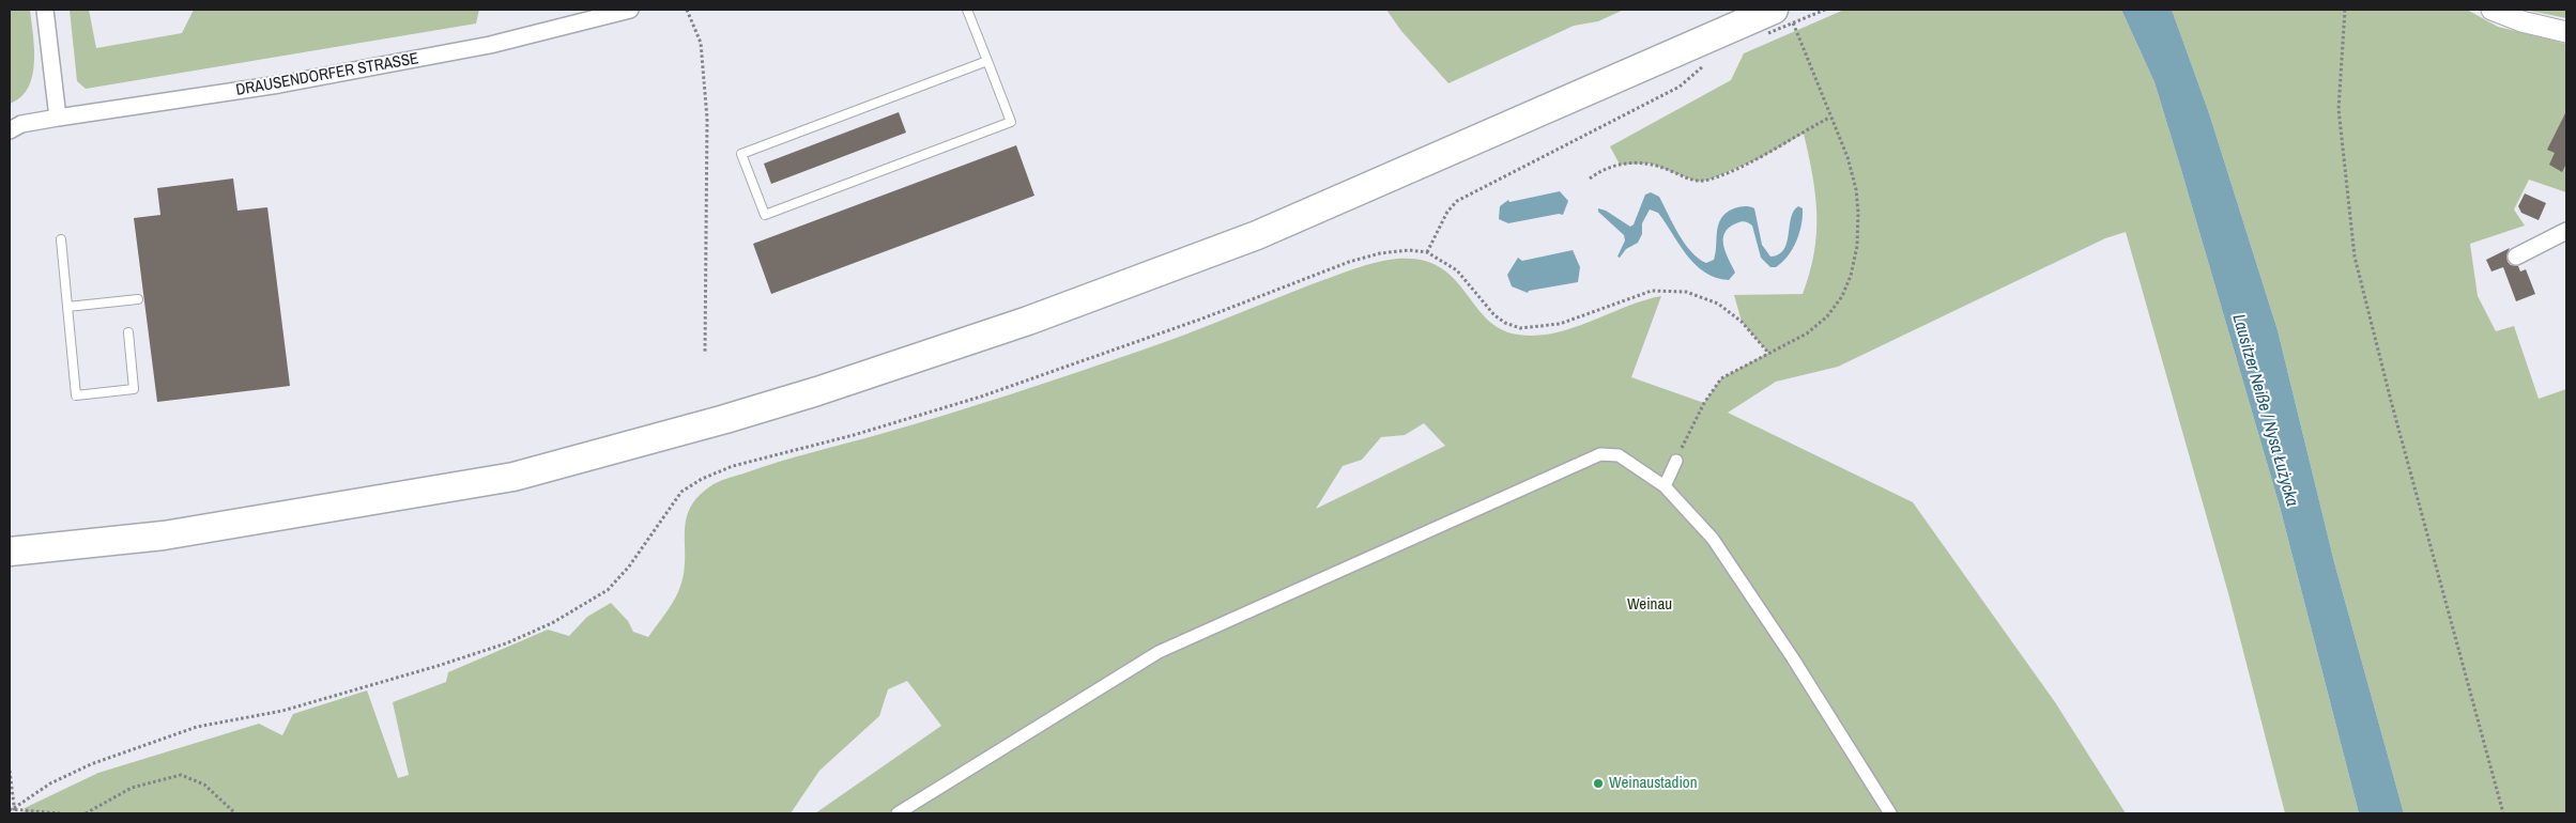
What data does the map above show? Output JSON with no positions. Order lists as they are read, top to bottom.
{
  "streets": {
    "street": ["DRAUSENDORFER STRASSE"]
  },
  "water": ["Lausitzer Neiße / Nysa Łużycka"],
  "parks": ["Weinau"],
  "places": ["Weinaustadion"]
}
